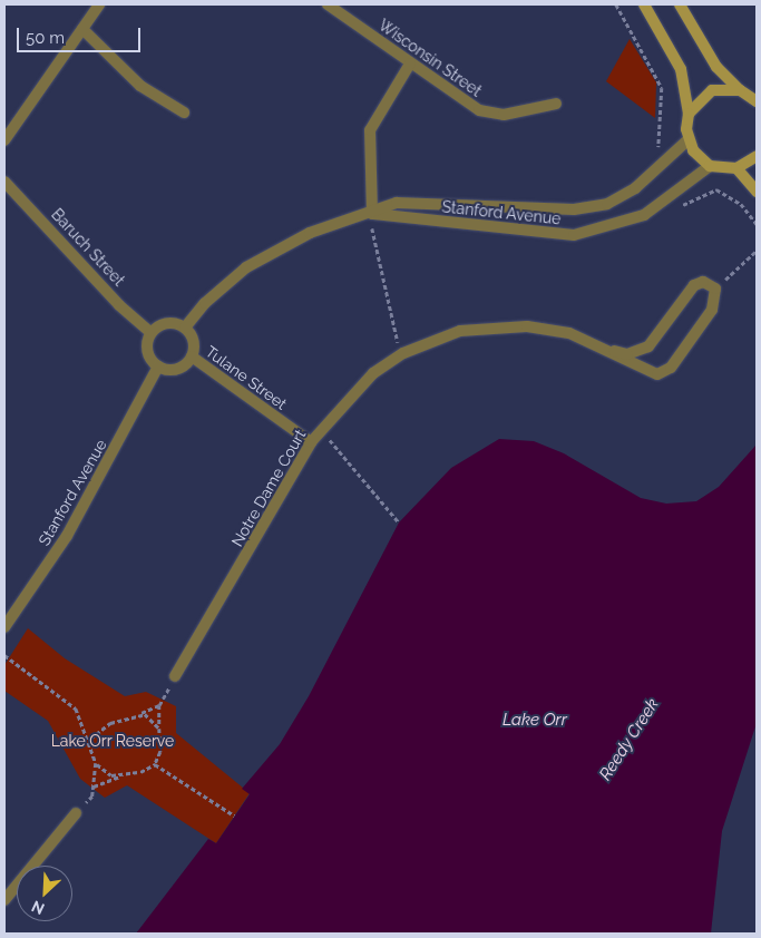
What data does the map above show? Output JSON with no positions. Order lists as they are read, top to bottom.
{
  "streets": {
    "street": [
      "Wisconsin Street",
      "Stanford Avenue",
      "Baruch Street",
      "Tulane Street",
      "Notre Dame Court"
    ]
  },
  "crossings": [
    ["Stanford Avenue", "Baruch Street"],
    ["Stanford Avenue", "Tulane Street"],
    ["Baruch Street", "Tulane Street"],
    ["Tulane Street", "Notre Dame Court"]
  ],
  "water": ["Lake Orr", "Reedy Creek"],
  "parks": ["Lake Orr Reserve"],
  "scale_bar": "50 m",
  "north": "bottom left"
}
